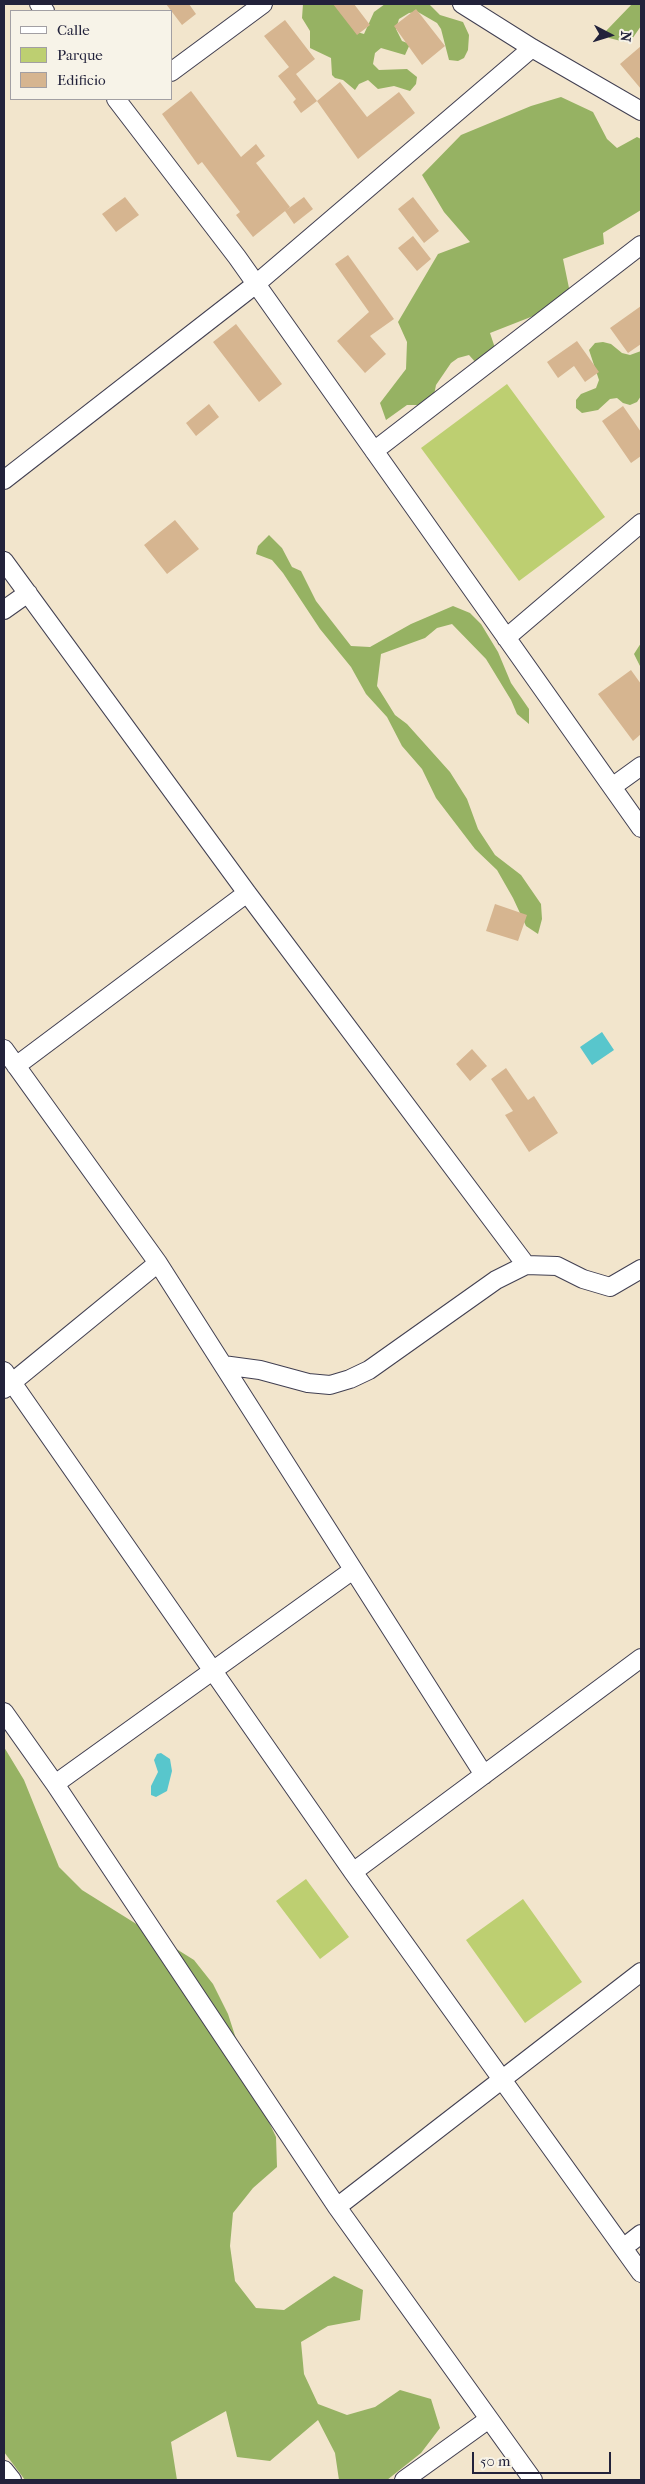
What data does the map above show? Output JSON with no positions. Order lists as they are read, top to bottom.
{
  "legend": ["Calle", "Parque", "Edificio"],
  "scale_bar": "50 m",
  "north": "right"
}
